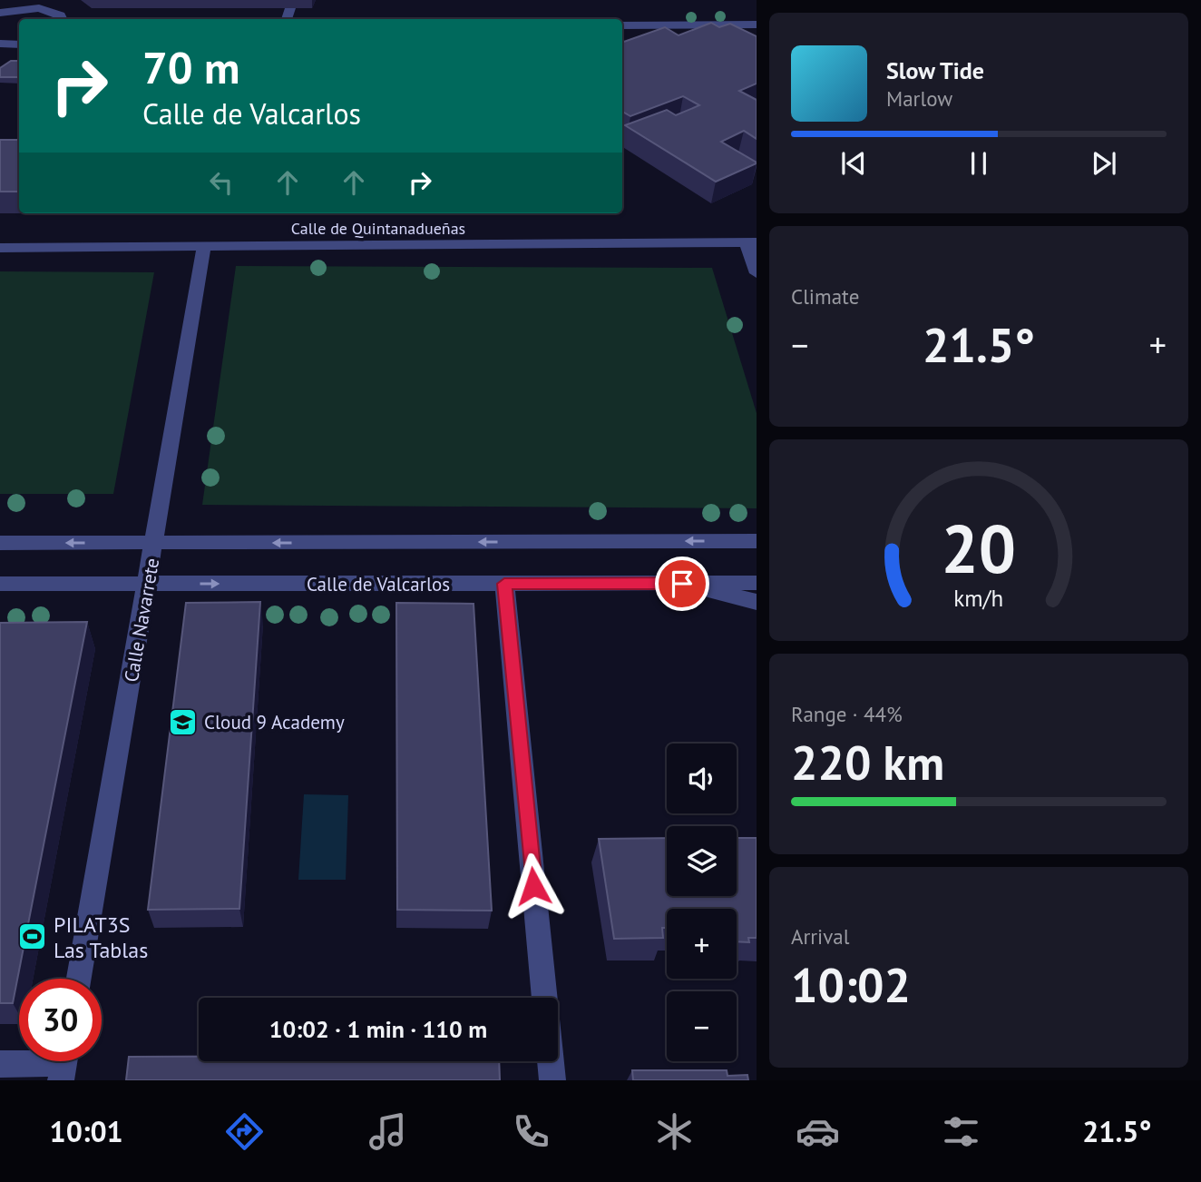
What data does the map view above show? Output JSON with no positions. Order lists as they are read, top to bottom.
{
  "streets": {
    "street": ["Calle de Quintanadueñas", "Calle de Valcarlos", "Calle Navarrete"]
  },
  "crossings": [
    ["Calle de Quintanadueñas", "Calle Navarrete"],
    ["Calle de Valcarlos", "Calle Navarrete"]
  ],
  "places": {
    "school or university": ["Cloud 9 Academy"],
    "sports": ["PILAT3S Las Tablas"]
  },
  "page": {
    "turn": ["70 m", "Calle de Valcarlos"],
    "song": ["Slow Tide", "Marlow"],
    "tile": [
      "Climate",
      ["Range · 44%", "220 km"],
      ["Arrival", "10:02"]
    ],
    "heat": ["−", "21.5°", "+"],
    "map_buttons": ["+", "−"],
    "limit": "30",
    "trip": "10:02 · 1 min · 110 m",
    "tabs": ["10:01", "21.5°"],
    "gauge": ["20", "km/h"]
  }
}
